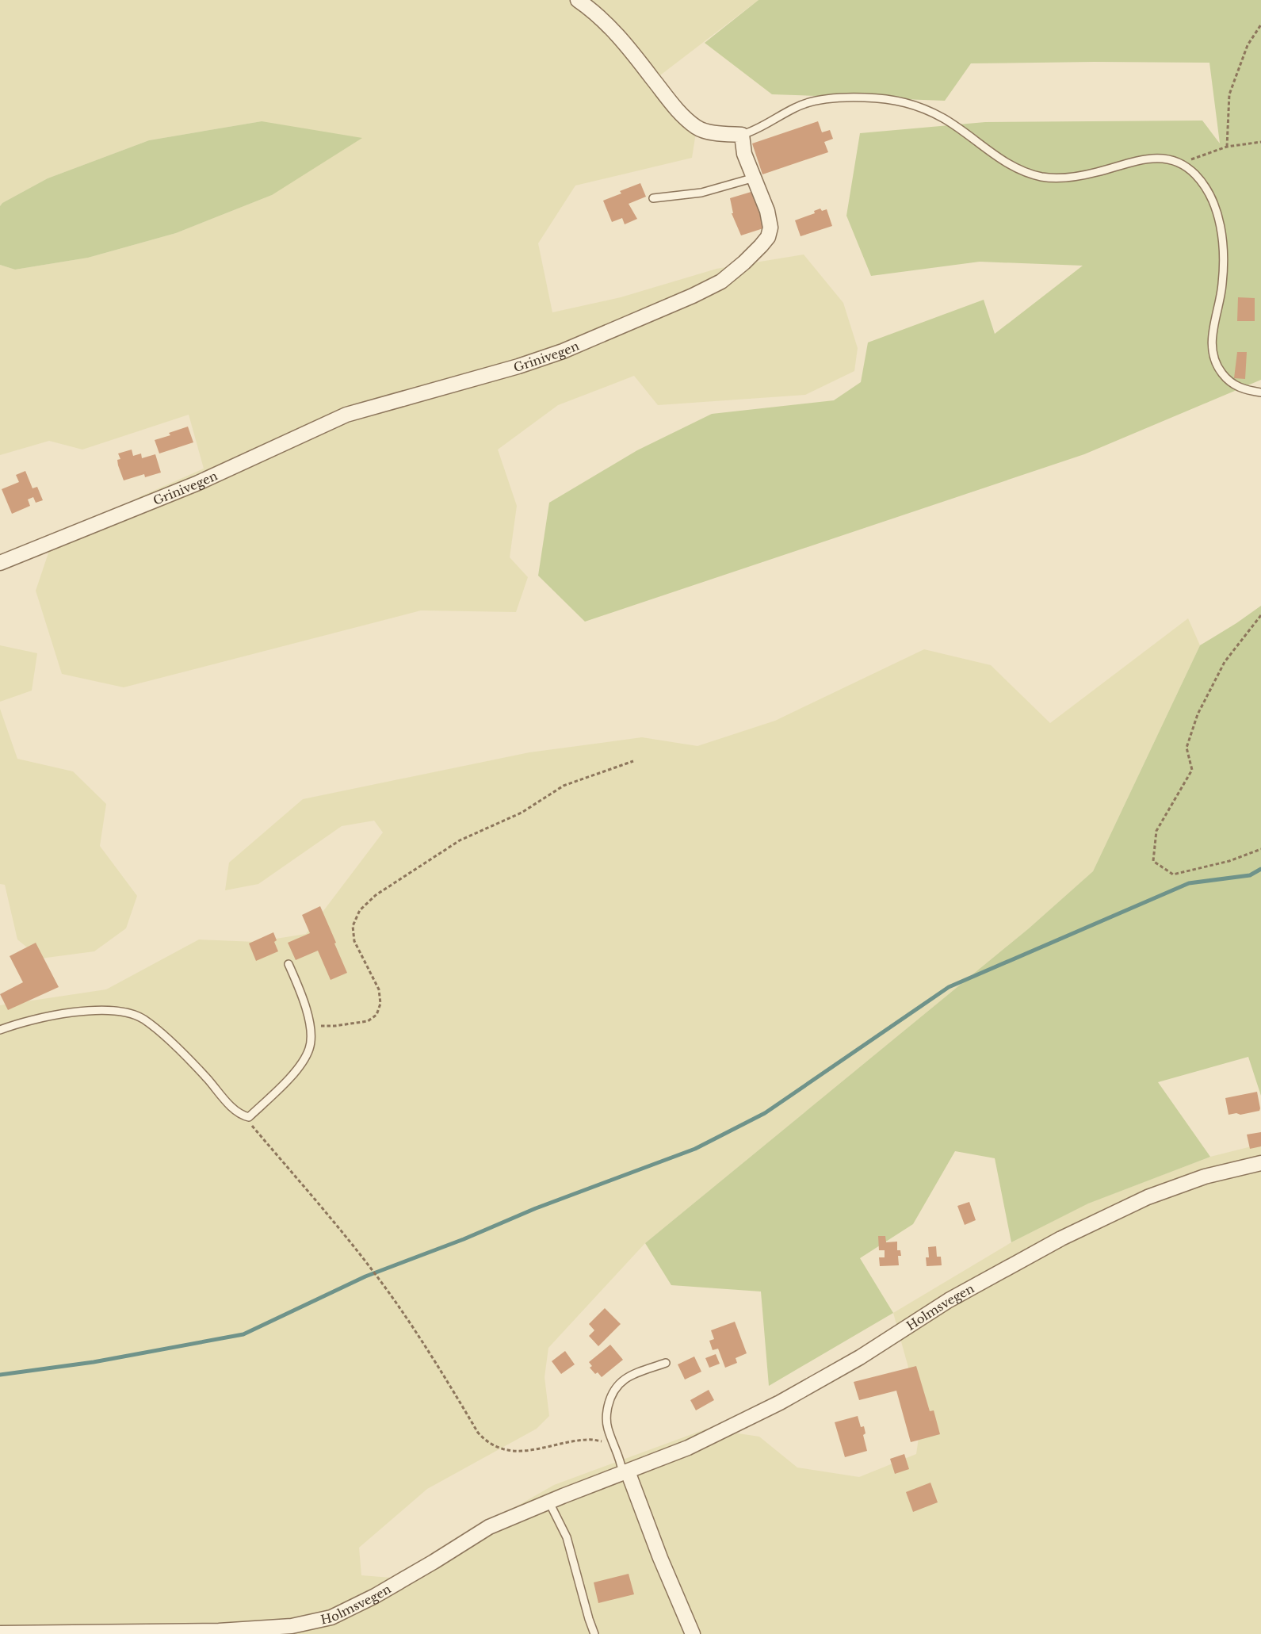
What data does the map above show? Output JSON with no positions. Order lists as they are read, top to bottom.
{
  "streets": {
    "street": ["Grinivegen", "Holmsvegen"]
  }
}
